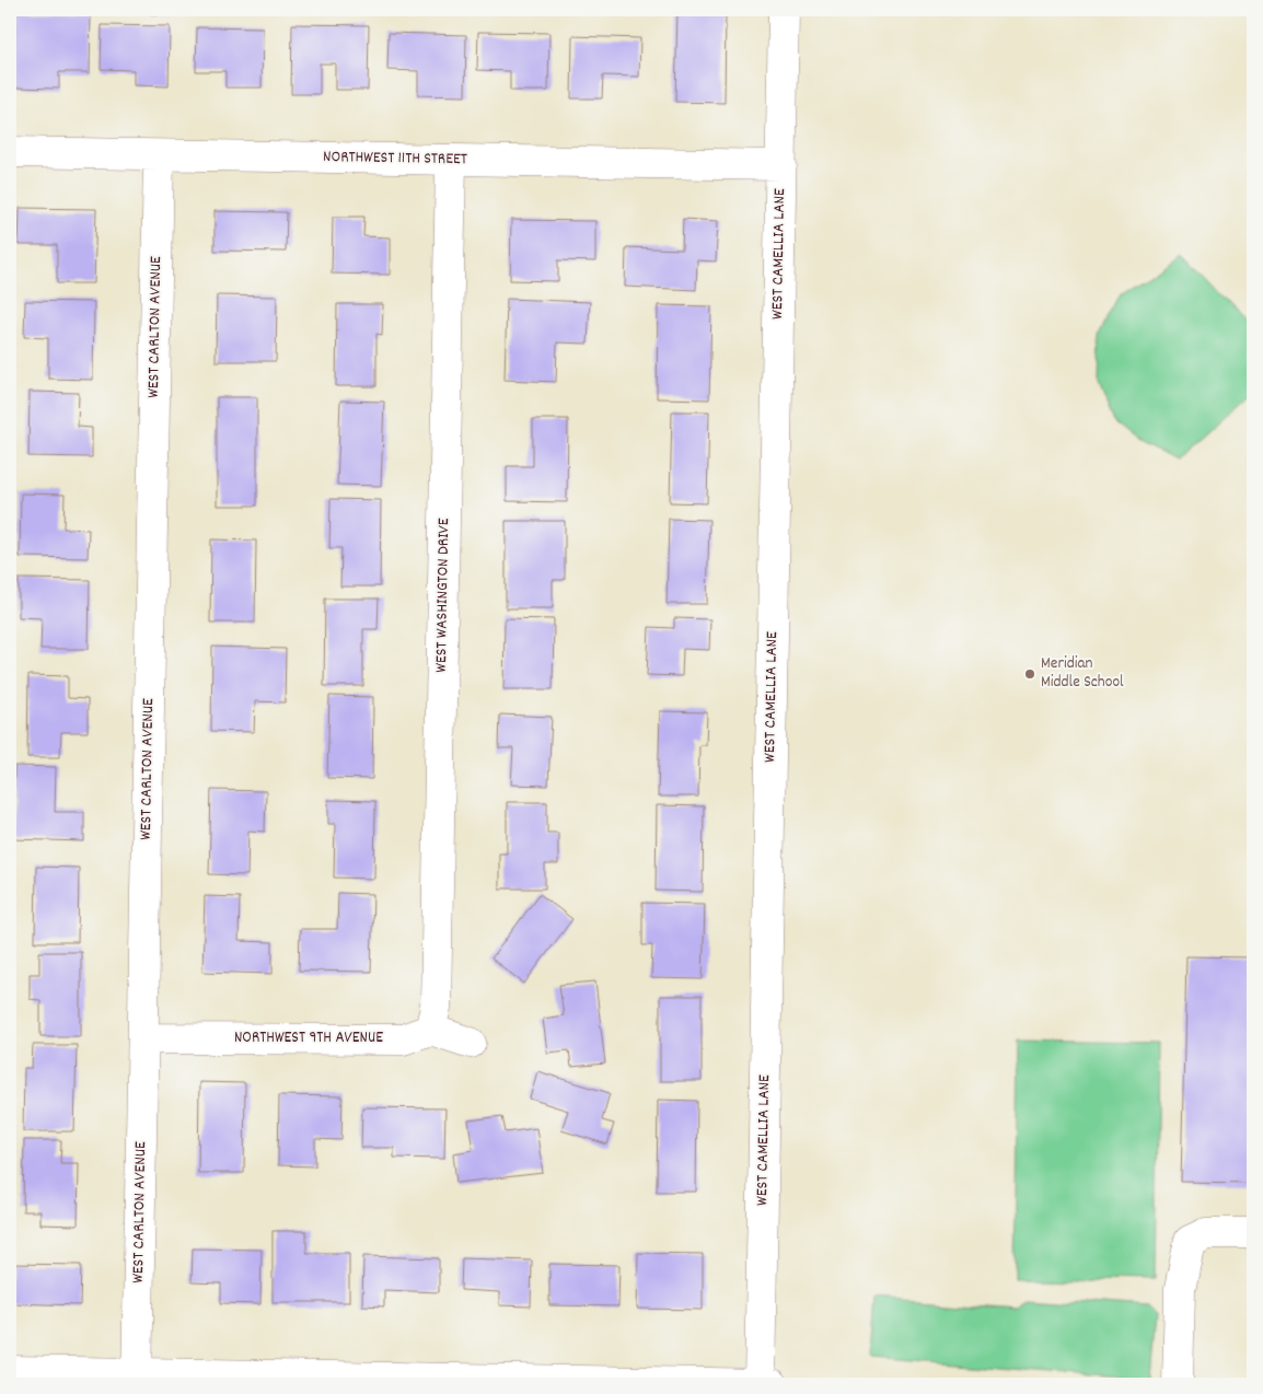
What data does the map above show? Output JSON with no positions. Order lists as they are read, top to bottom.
{
  "streets": {
    "street": [
      "NORTHWEST 11TH STREET",
      "WEST CAMELLIA LANE",
      "WEST CARLTON AVENUE",
      "WEST WASHINGTON DRIVE",
      "NORTHWEST 9TH AVENUE"
    ]
  },
  "crossings": [
    ["NORTHWEST 11TH STREET", "WEST CAMELLIA LANE"],
    ["NORTHWEST 11TH STREET", "WEST CARLTON AVENUE"],
    ["NORTHWEST 11TH STREET", "WEST WASHINGTON DRIVE"],
    ["WEST CARLTON AVENUE", "NORTHWEST 9TH AVENUE"],
    ["WEST WASHINGTON DRIVE", "NORTHWEST 9TH AVENUE"]
  ],
  "places": ["Meridian Middle School"]
}
